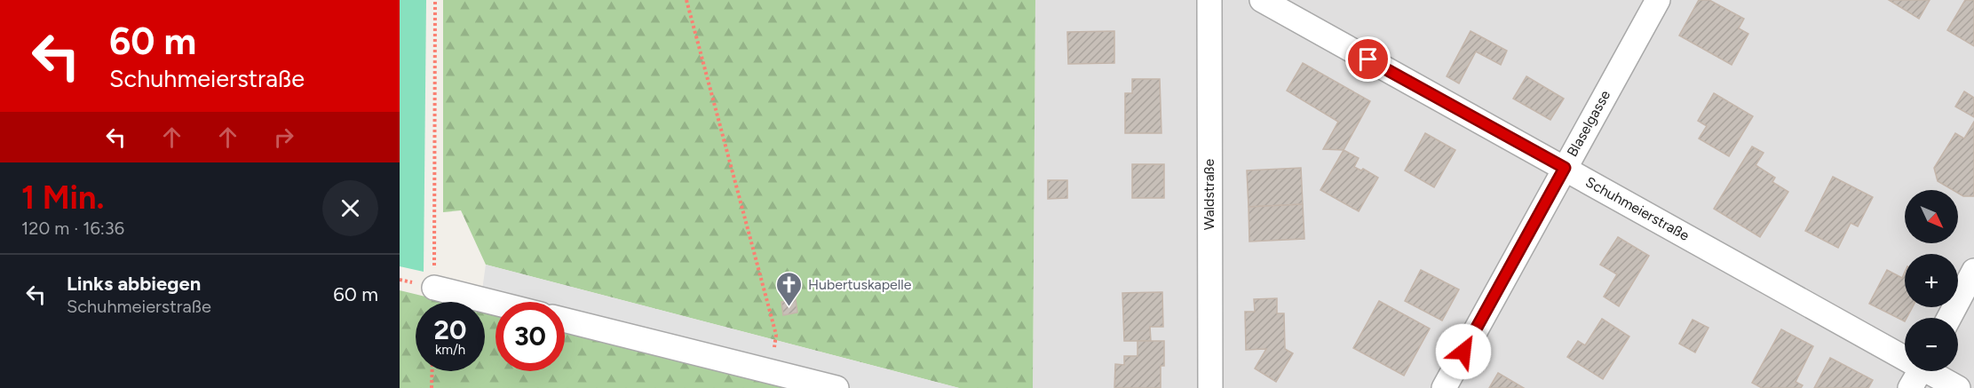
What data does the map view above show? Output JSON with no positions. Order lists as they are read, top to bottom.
{
  "streets": {
    "street": ["Blaselgasse", "Waldstraße", "Schuhmeierstraße"]
  },
  "crossings": [
    ["Blaselgasse", "Schuhmeierstraße"]
  ],
  "places": {
    "church": ["Hubertuskapelle"]
  },
  "north": "bottom right",
  "page": {
    "turn": ["60 m", "Schuhmeierstraße"],
    "heading": ["1 Min.", "120 m · 16:36"],
    "map_buttons": ["+", "−"],
    "list": [
      {
        "name": "Links abbiegen",
        "note": "Schuhmeierstraße",
        "value": "60 m"
      }
    ],
    "speed": "20 km/h",
    "limit": "30"
  }
}
